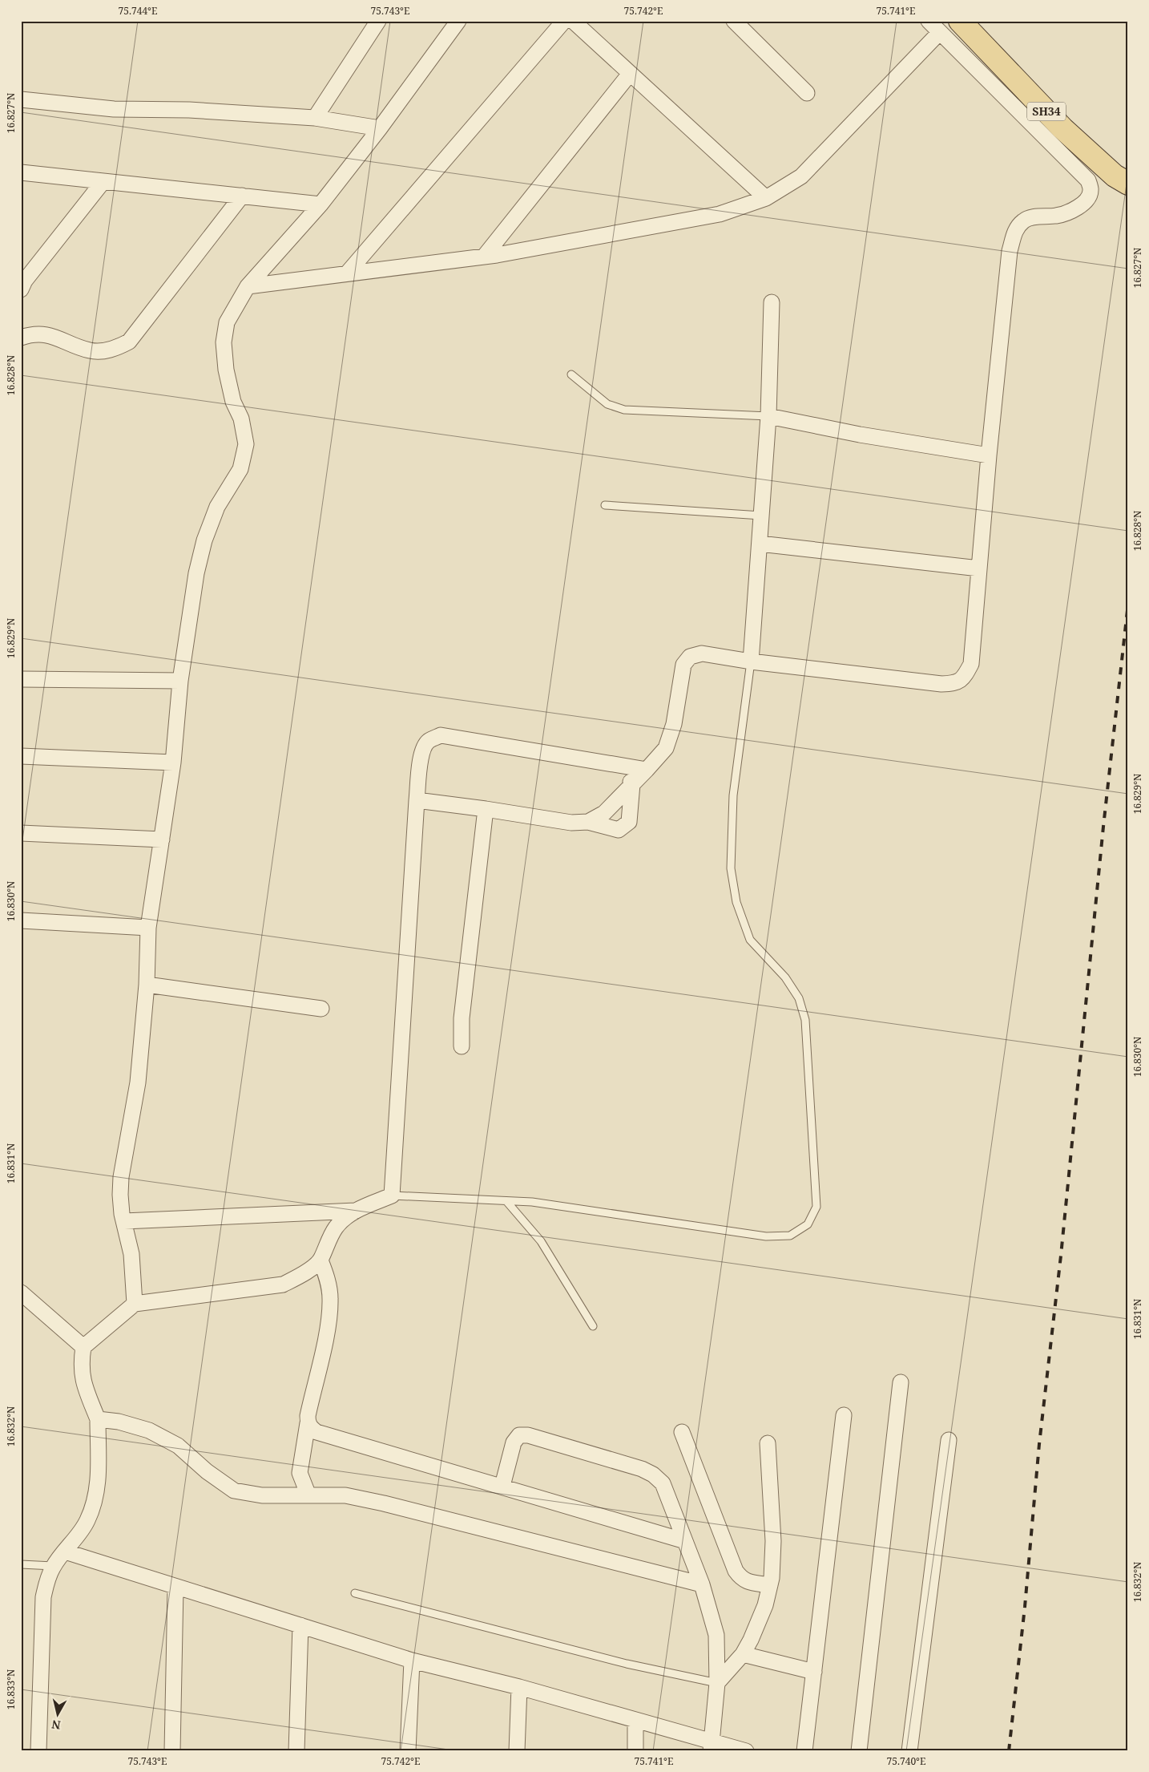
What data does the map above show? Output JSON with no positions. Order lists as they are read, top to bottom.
{
  "streets": {
    "main road": ["SH34"]
  },
  "north": "bottom",
  "coordinates": [
    "75.744°E",
    "75.743°E",
    "75.742°E",
    "75.741°E",
    "16.827°N",
    "16.828°N",
    "16.829°N",
    "16.830°N",
    "16.831°N",
    "16.832°N",
    "16.833°N",
    "75.740°E"
  ]
}
